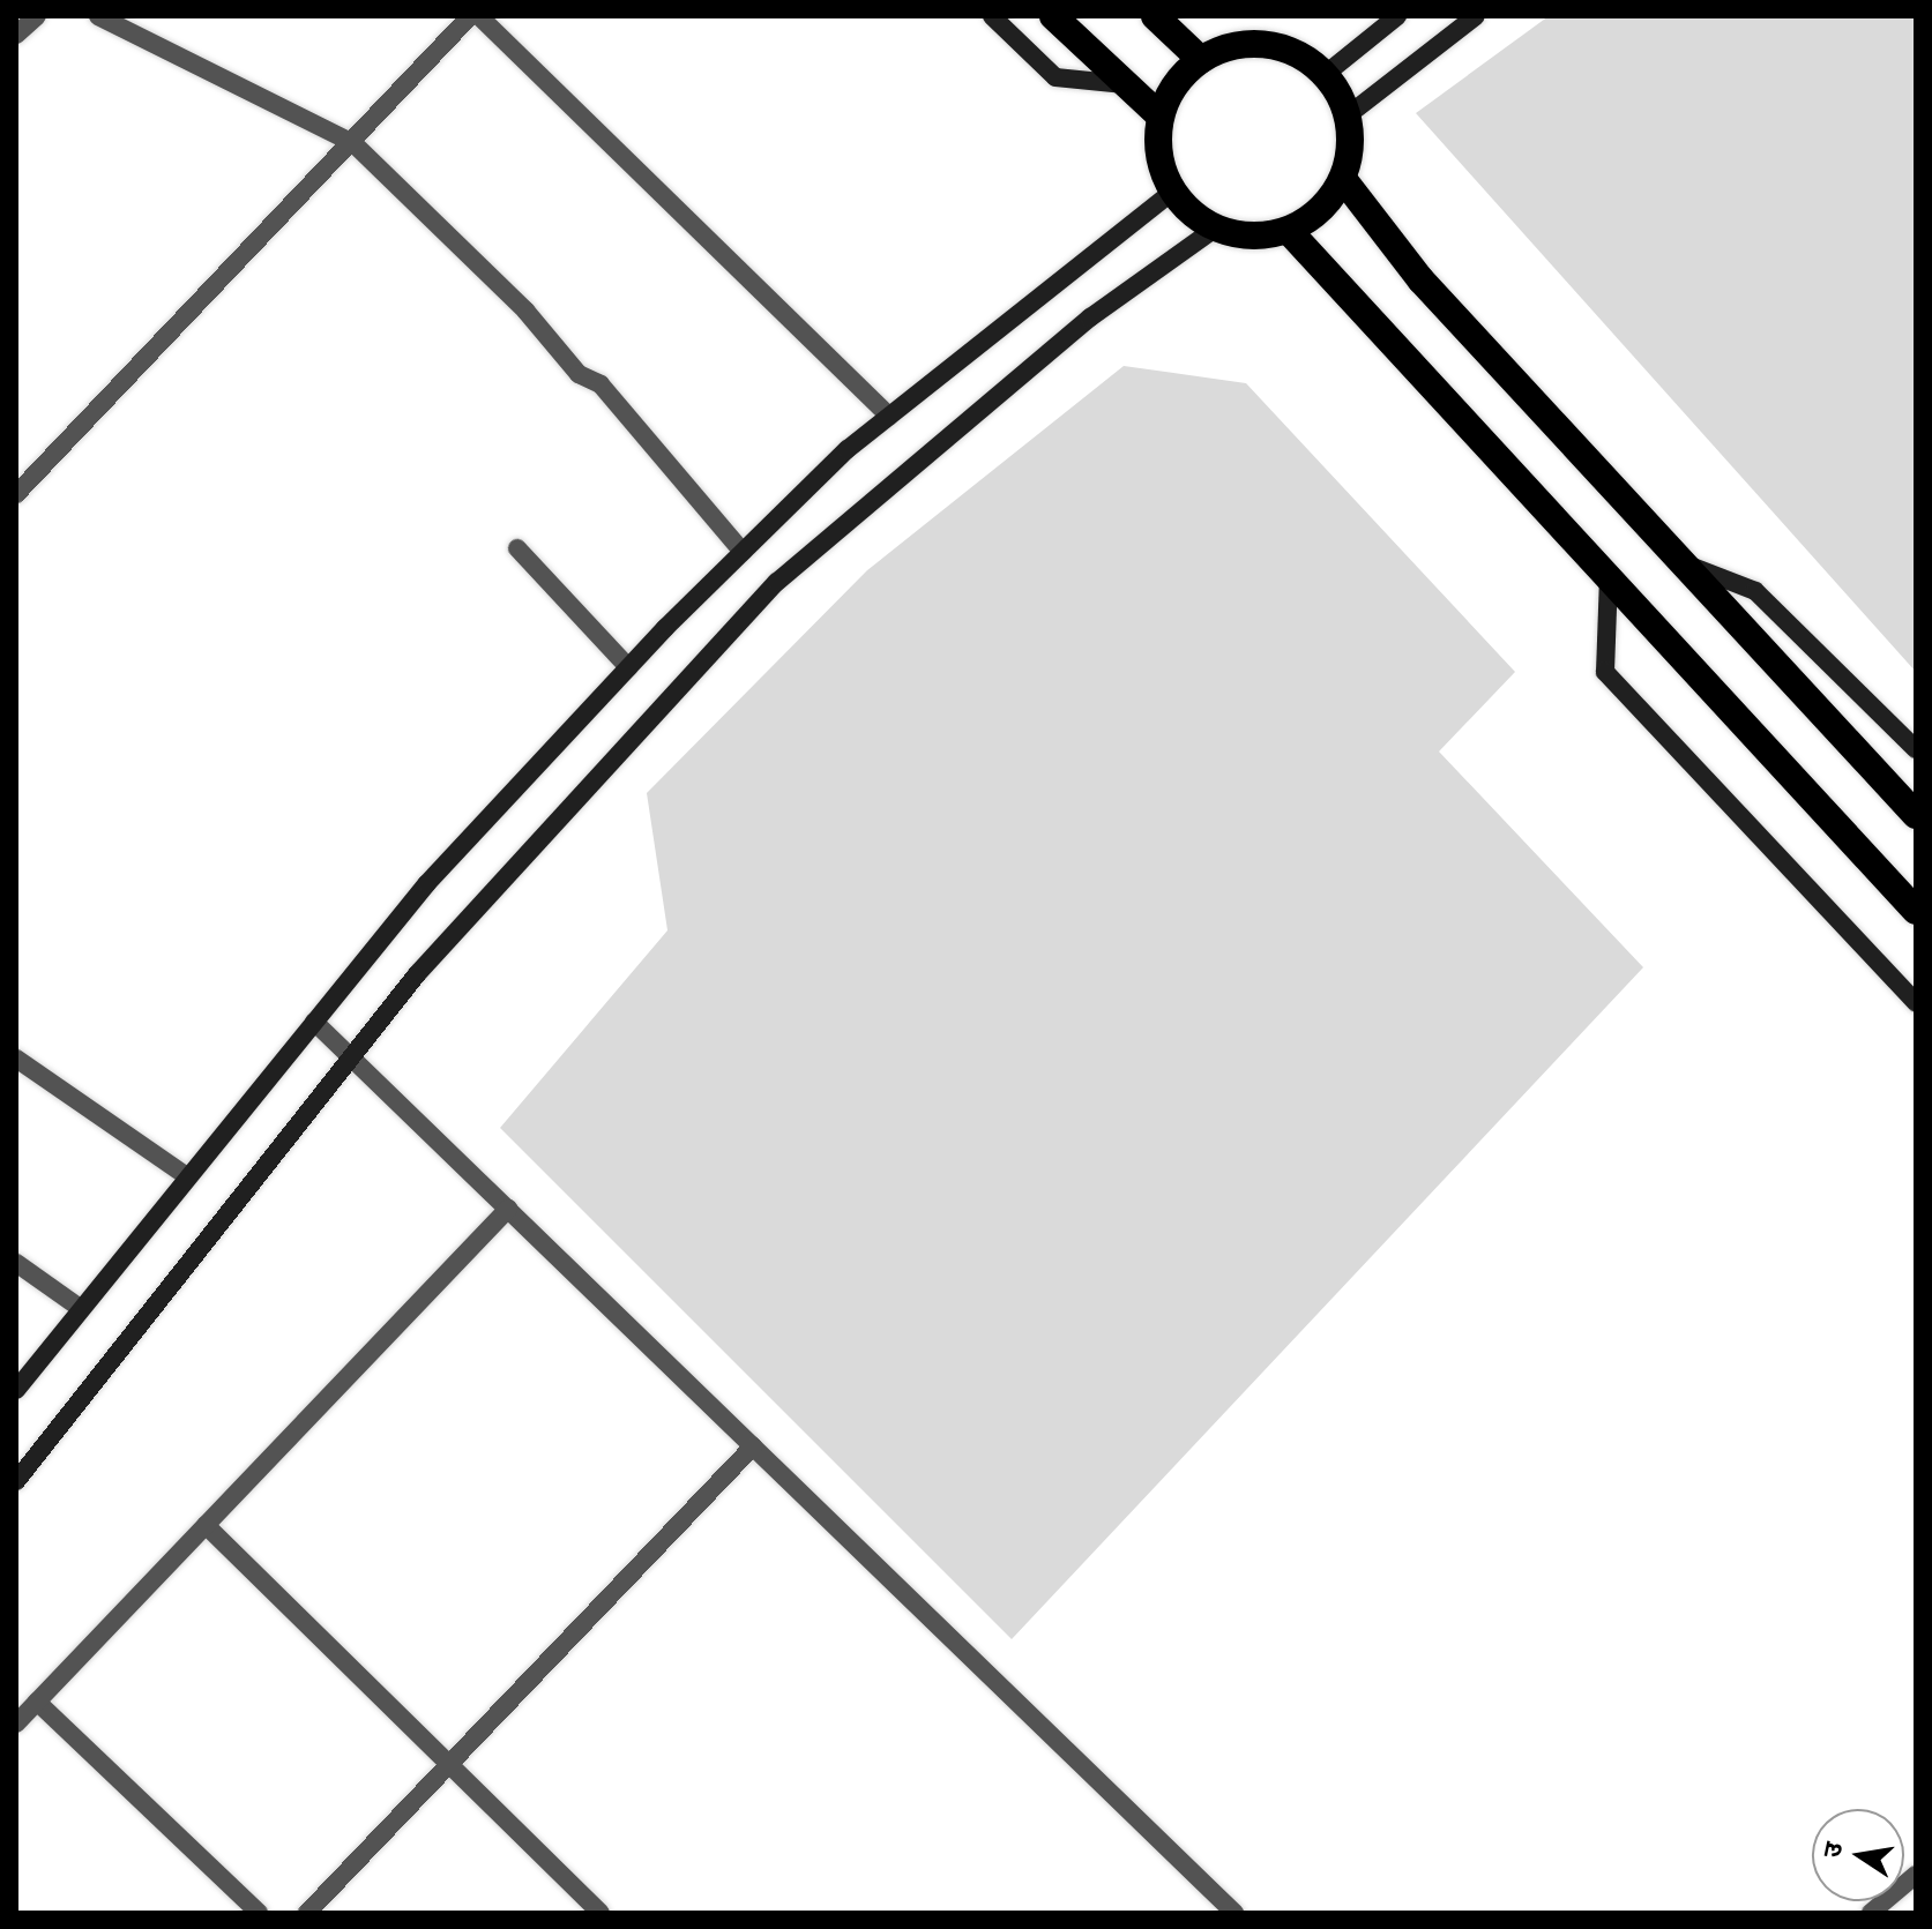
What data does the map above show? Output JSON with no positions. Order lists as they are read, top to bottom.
{
  "north": "left"
}
